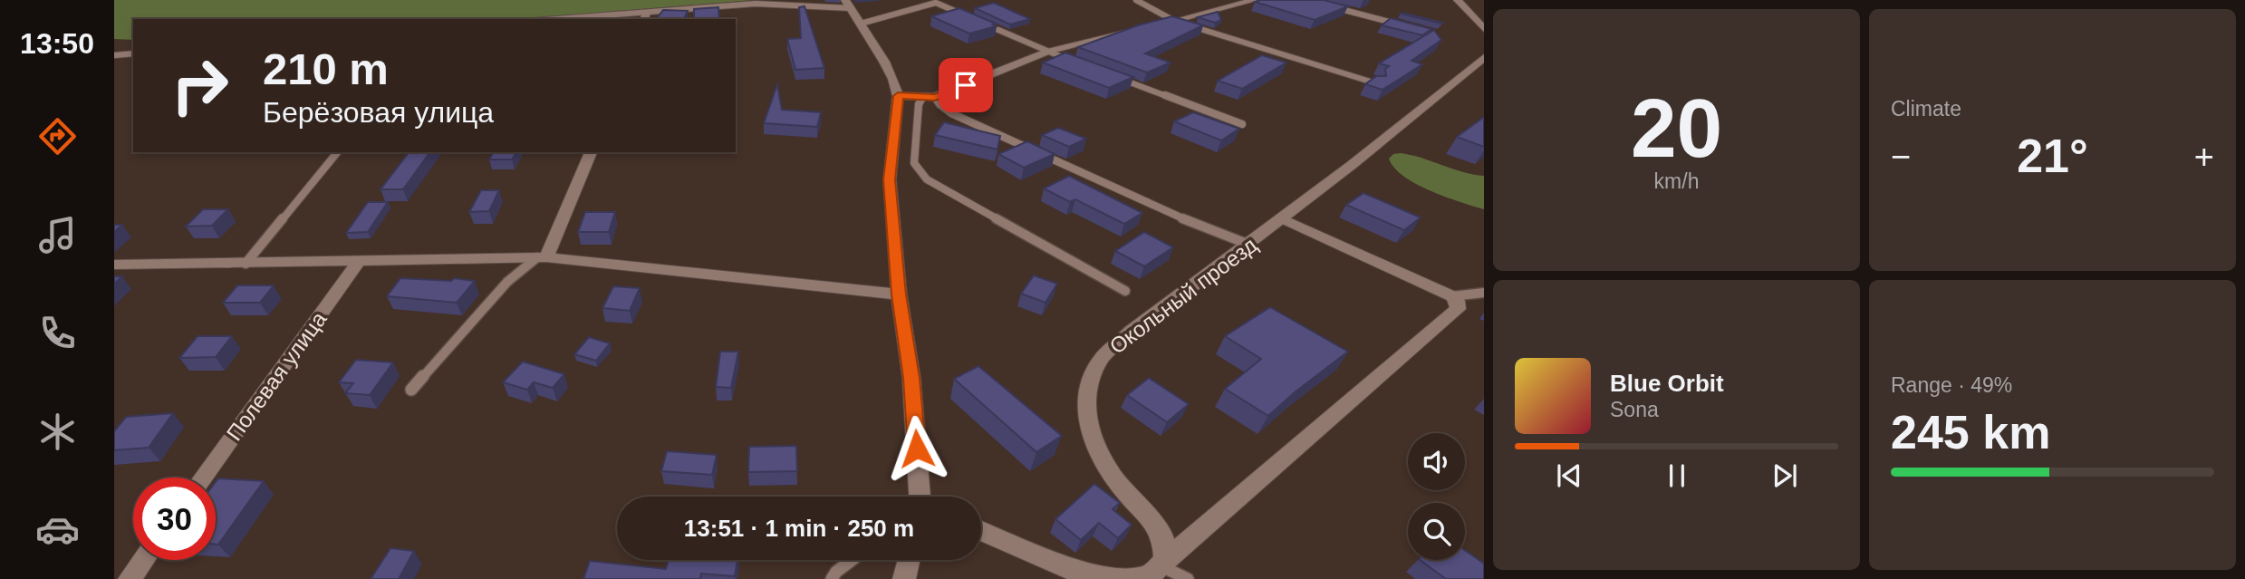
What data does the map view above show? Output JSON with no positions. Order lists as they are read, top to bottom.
{
  "streets": {
    "street": ["Окольный проезд", "Полевая улица"]
  },
  "page": {
    "tabs": "13:50",
    "tile": [
      ["20", "km/h"],
      "Climate",
      ["Range · 49%", "245 km"]
    ],
    "turn": ["210 m", "Берёзовая улица"],
    "heat": ["−", "21°", "+"],
    "song": ["Blue Orbit", "Sona"],
    "limit": "30",
    "trip": "13:51 · 1 min · 250 m"
  }
}
